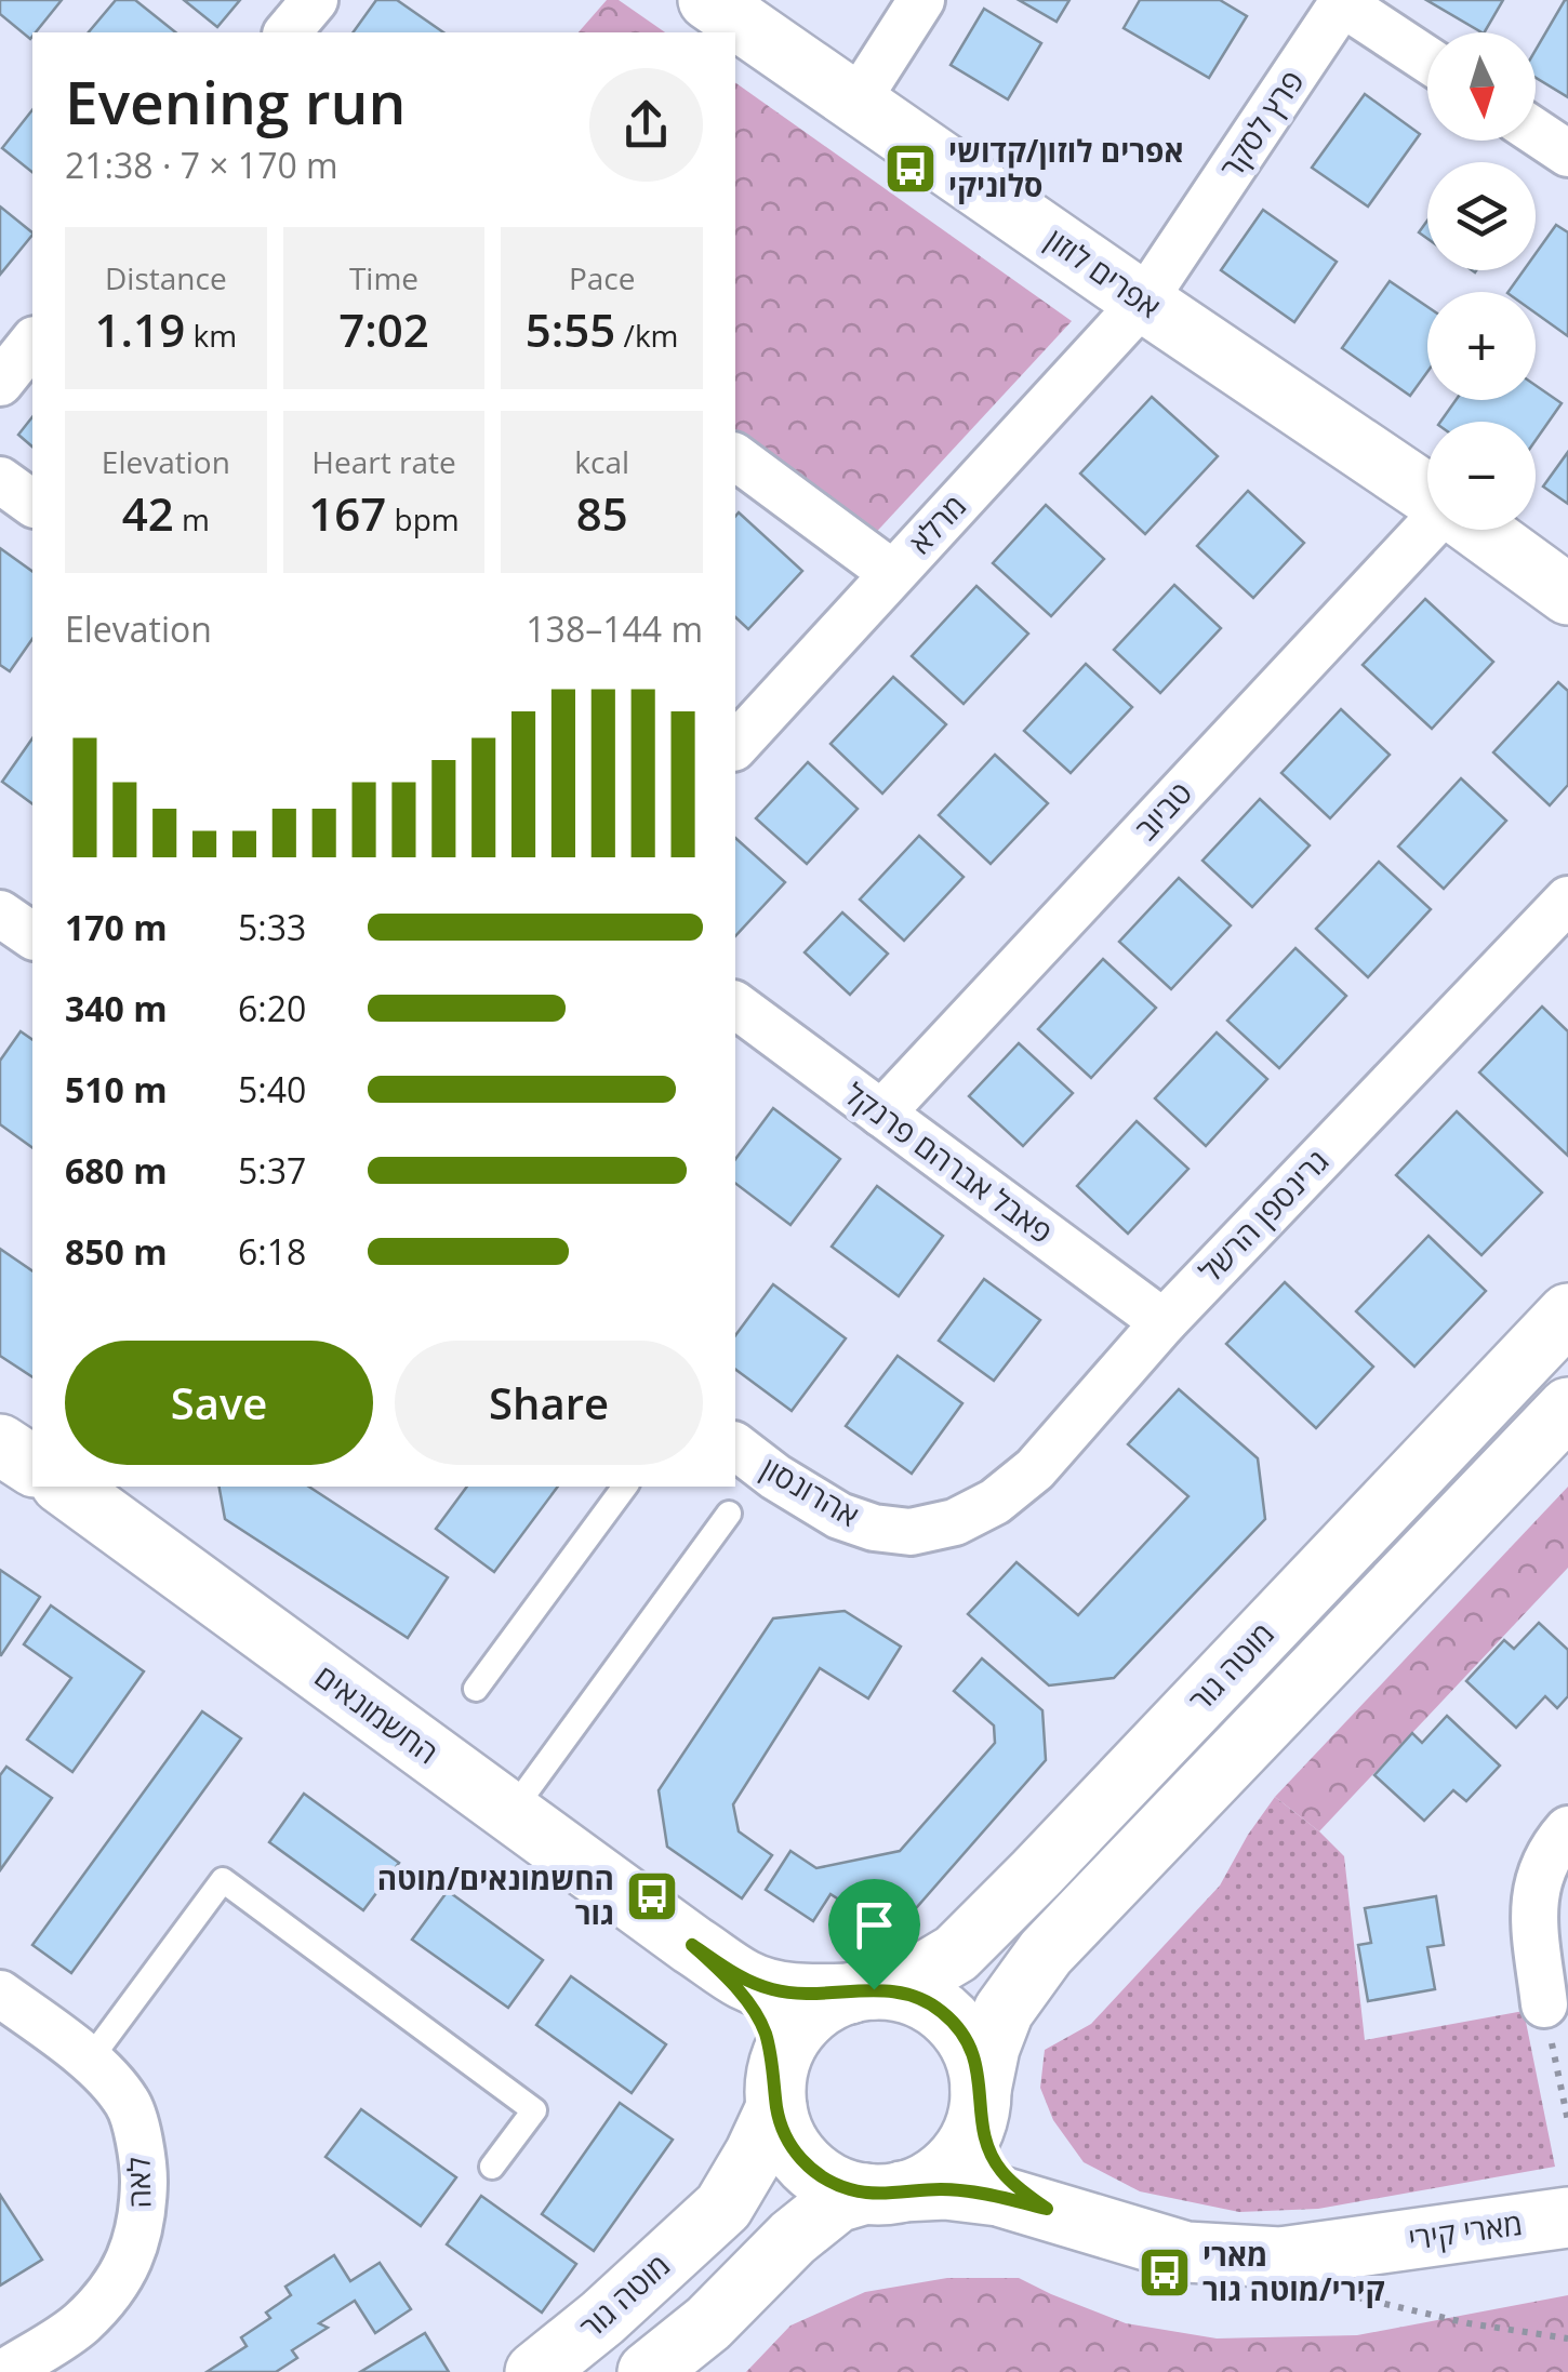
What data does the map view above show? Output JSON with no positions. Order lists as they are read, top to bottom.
{
  "streets": {
    "street": [
      "פרץ לסקר",
      "אפרים לוזון",
      "מרלא",
      "טביוב",
      "פאבל אברהם פרנקל",
      "גרינספן הרשל",
      "אהרונסון",
      "מוטה גור",
      "החשמונאים",
      "לאה",
      "מארי קירי"
    ]
  },
  "crossings": [
    ["פרץ לסקר", "אפרים לוזון"],
    ["פרץ לסקר", "מרלא"],
    ["אפרים לוזון", "מרלא"],
    ["טביוב", "פאבל אברהם פרנקל"],
    ["פאבל אברהם פרנקל", "גרינספן הרשל"],
    ["גרינספן הרשל", "אהרונסון"],
    ["מוטה גור", "החשמונאים"],
    ["מוטה גור", "מארי קירי"],
    ["החשמונאים", "מארי קירי"]
  ],
  "places": {
    "bus stop": ["אפרים לוזון/קדושי סלוניקי", "החשמונאים/מוטה גור", "מארי קירי/מוטה גור"]
  },
  "north": "bottom",
  "page": {
    "map_buttons": ["+", "−"],
    "heading": ["Evening run", "21:38 · 7 × 170 m"],
    "stats": [
      ["Distance", "1.19 km"],
      ["Time", "7:02"],
      ["Pace", "5:55 /km"],
      ["Elevation", "42 m"],
      ["Heart rate", "167 bpm"],
      ["kcal", "85"]
    ],
    "chart": ["Elevation", "138–144 m"],
    "list": [
      {
        "name": "170 m",
        "note": "5:33"
      },
      {
        "name": "340 m",
        "note": "6:20"
      },
      {
        "name": "510 m",
        "note": "5:40"
      },
      {
        "name": "680 m",
        "note": "5:37"
      },
      {
        "name": "850 m",
        "note": "6:18"
      }
    ],
    "buttons": ["Save", "Share"]
  }
}
